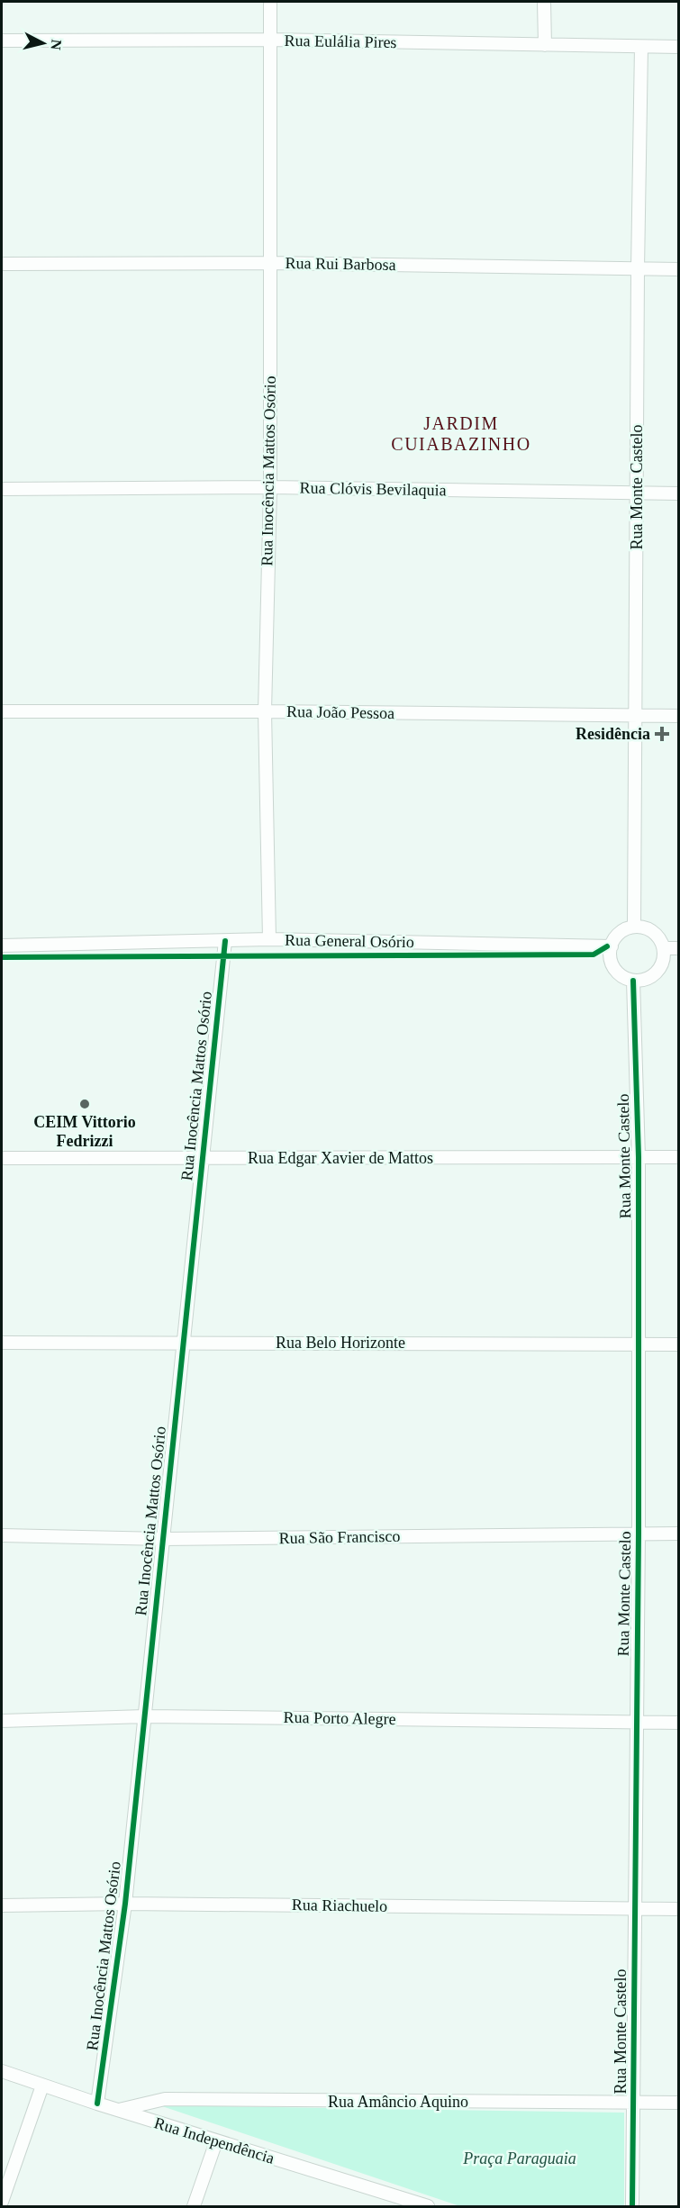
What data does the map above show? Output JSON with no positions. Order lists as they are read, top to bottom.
{
  "streets": {
    "street": [
      "Rua Eulália Pires",
      "Rua Rui Barbosa",
      "Rua Inocência Mattos Osório",
      "Rua Monte Castelo",
      "Rua Clóvis Bevilaquia",
      "Rua João Pessoa",
      "Rua General Osório",
      "Rua Edgar Xavier de Mattos",
      "Rua Belo Horizonte",
      "Rua São Francisco",
      "Rua Porto Alegre",
      "Rua Riachuelo",
      "Rua Amâncio Aquino",
      "Rua Independência"
    ]
  },
  "crossings": [
    ["Rua Eulália Pires", "Rua Inocência Mattos Osório"],
    ["Rua Eulália Pires", "Rua Monte Castelo"],
    ["Rua Rui Barbosa", "Rua Inocência Mattos Osório"],
    ["Rua Rui Barbosa", "Rua Monte Castelo"],
    ["Rua Inocência Mattos Osório", "Rua Clóvis Bevilaquia"],
    ["Rua Inocência Mattos Osório", "Rua João Pessoa"],
    ["Rua Inocência Mattos Osório", "Rua General Osório"],
    ["Rua Inocência Mattos Osório", "Rua Edgar Xavier de Mattos"],
    ["Rua Inocência Mattos Osório", "Rua Belo Horizonte"],
    ["Rua Inocência Mattos Osório", "Rua São Francisco"],
    ["Rua Inocência Mattos Osório", "Rua Porto Alegre"],
    ["Rua Inocência Mattos Osório", "Rua Riachuelo"],
    ["Rua Inocência Mattos Osório", "Rua Independência"],
    ["Rua Monte Castelo", "Rua Clóvis Bevilaquia"],
    ["Rua Monte Castelo", "Rua João Pessoa"],
    ["Rua Monte Castelo", "Rua General Osório"],
    ["Rua Monte Castelo", "Rua Edgar Xavier de Mattos"],
    ["Rua Monte Castelo", "Rua Belo Horizonte"],
    ["Rua Monte Castelo", "Rua São Francisco"],
    ["Rua Monte Castelo", "Rua Porto Alegre"],
    ["Rua Monte Castelo", "Rua Riachuelo"],
    ["Rua Monte Castelo", "Rua Amâncio Aquino"],
    ["Rua Amâncio Aquino", "Rua Independência"]
  ],
  "districts": ["JARDIM CUIABAZINHO"],
  "parks": ["Praça Paraguaia"],
  "places": {
    "health": ["Residência"],
    "other": ["CEIM Vittorio Fedrizzi"]
  },
  "north": "right"
}
